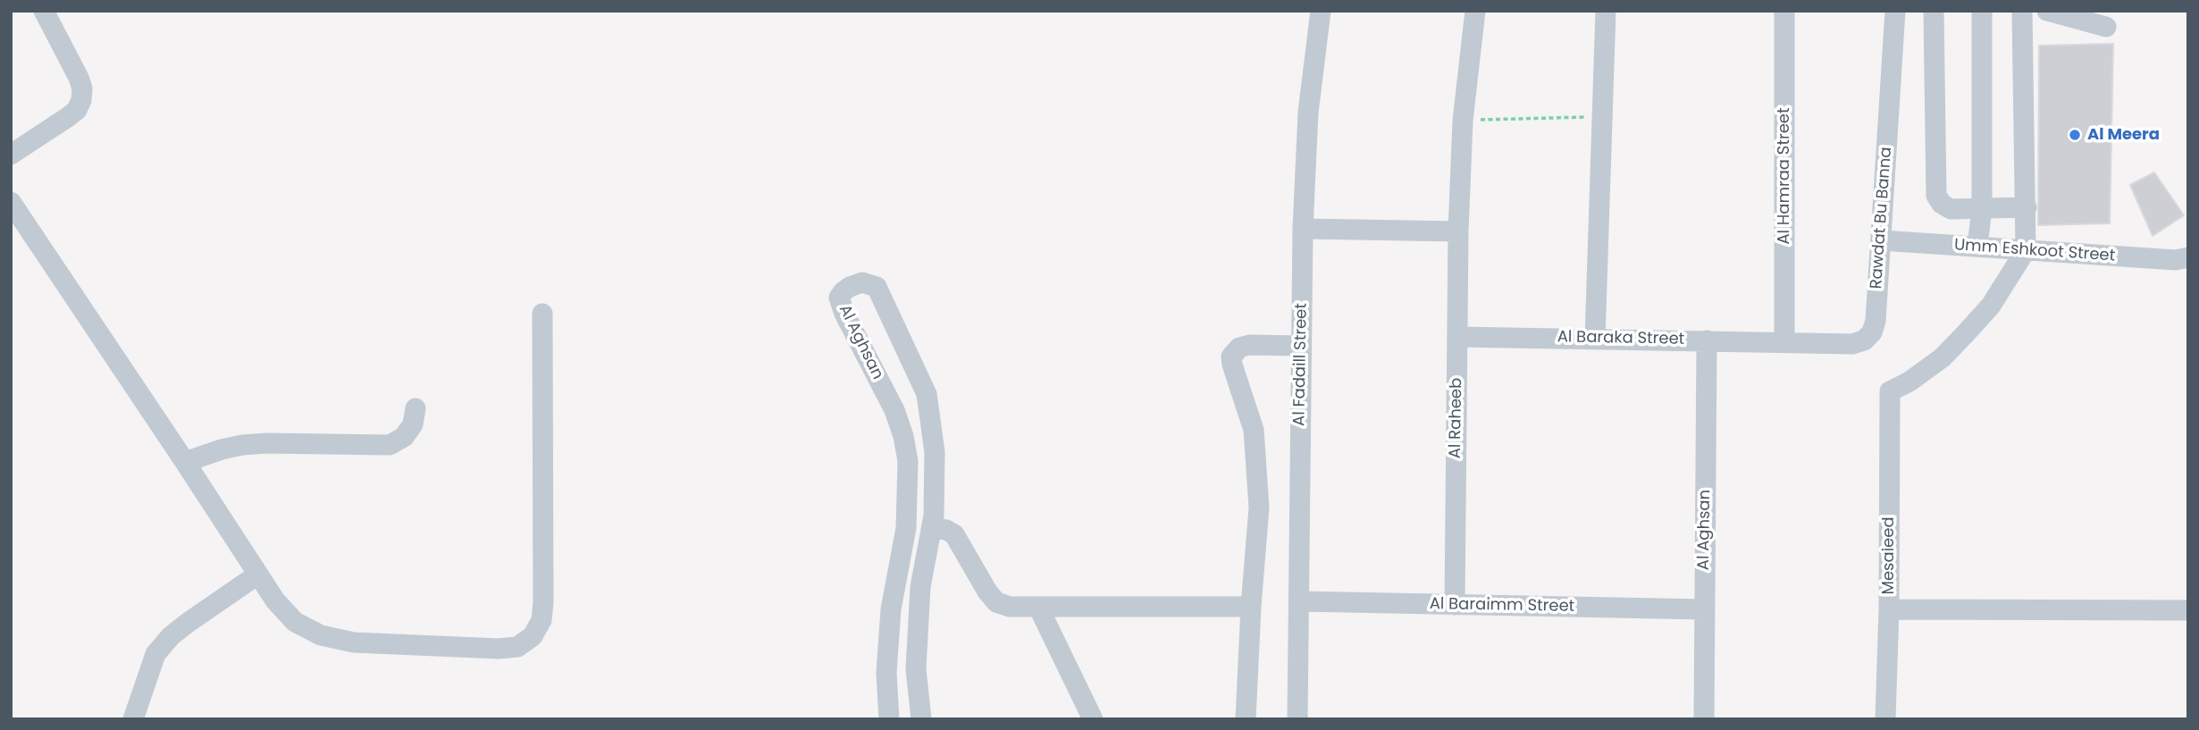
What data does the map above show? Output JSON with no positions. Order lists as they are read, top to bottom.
{
  "streets": {
    "street": [
      "Al Hamraa Street",
      "Rawdat Bu Banna",
      "Umm Eshkoot Street",
      "Al Baraka Street",
      "Al Aghsan",
      "Al Fadaill Street",
      "Al Raheeb",
      "Mesaieed",
      "Al Baraimm Street"
    ]
  },
  "crossings": [
    ["Al Hamraa Street", "Rawdat Bu Banna"],
    ["Al Hamraa Street", "Al Baraka Street"],
    ["Rawdat Bu Banna", "Umm Eshkoot Street"],
    ["Rawdat Bu Banna", "Al Baraka Street"],
    ["Umm Eshkoot Street", "Mesaieed"],
    ["Al Baraka Street", "Al Aghsan"],
    ["Al Baraka Street", "Al Raheeb"],
    ["Al Aghsan", "Al Baraimm Street"],
    ["Al Fadaill Street", "Al Baraimm Street"],
    ["Al Raheeb", "Al Baraimm Street"]
  ],
  "places": ["Al Meera"]
}
